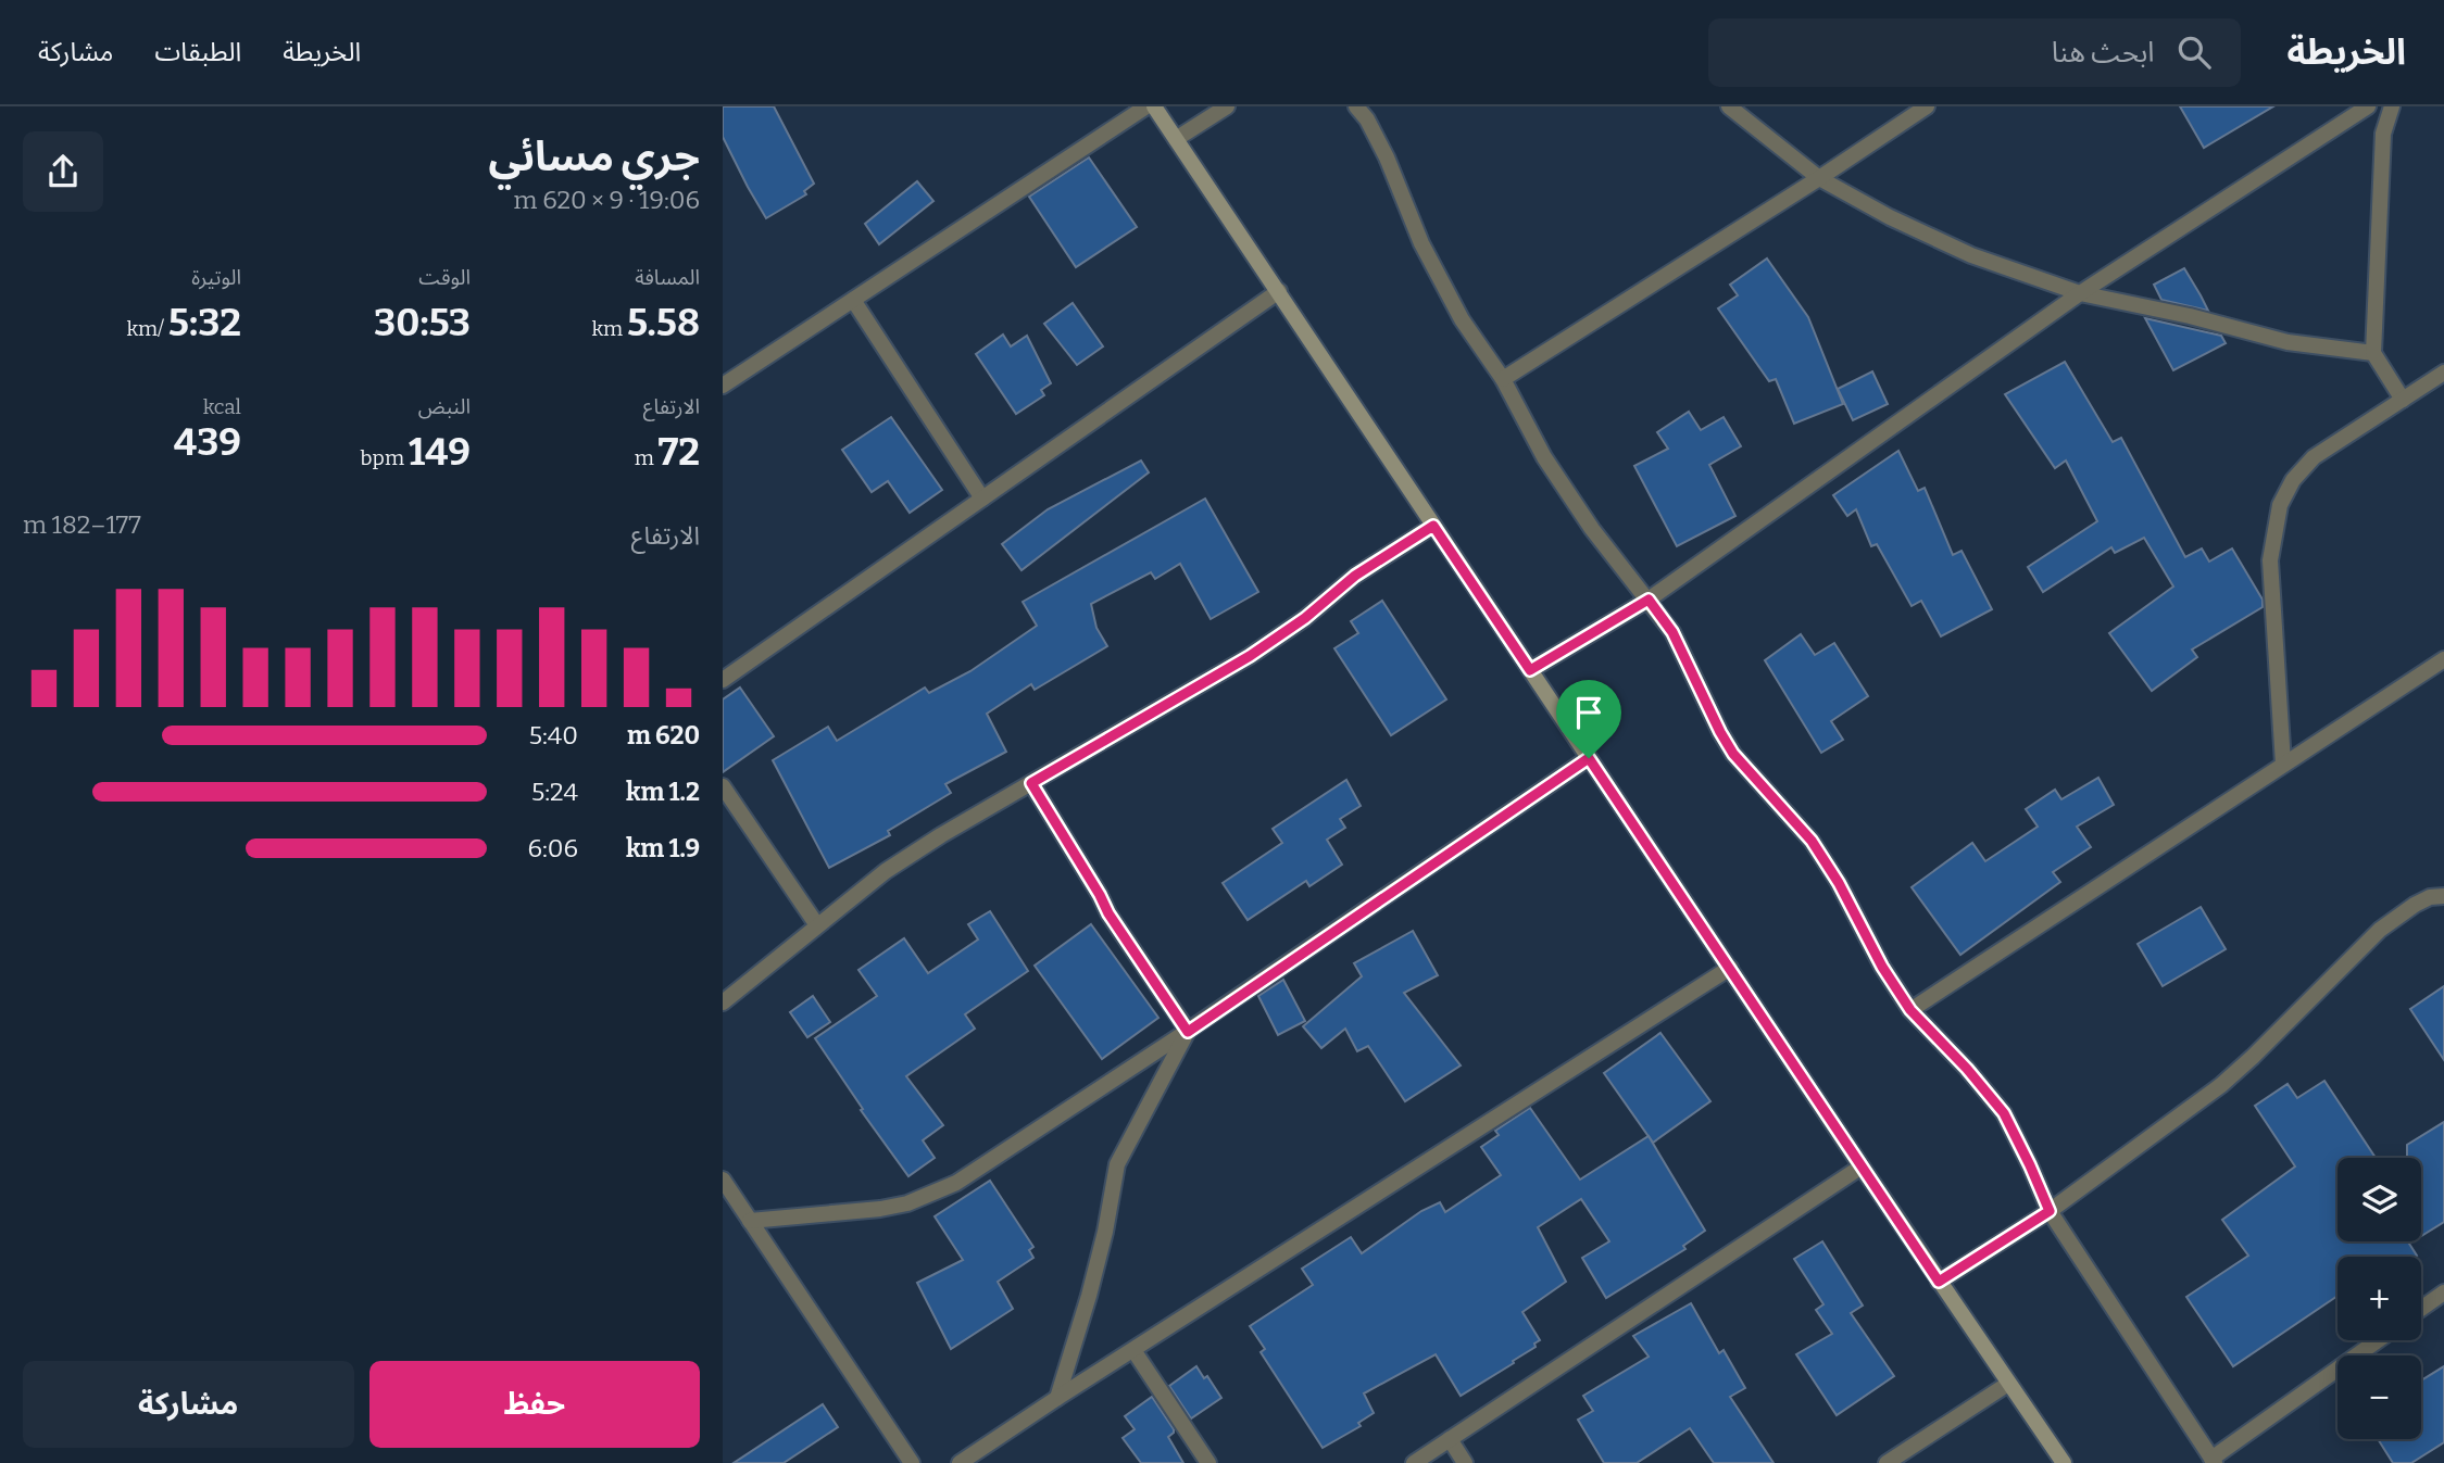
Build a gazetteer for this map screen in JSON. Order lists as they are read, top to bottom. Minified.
{"page":{"header":"الخريطة","search":"ابحث هنا","nav":["الخريطة","الطبقات","مشاركة"],"heading":["جري مسائي","19:06 · 9 × 620 m"],"stats":[["المسافة","5.58 km"],["الوقت","30:53"],["الوتيرة","5:32 /km"],["الارتفاع","72 m"],["النبض","149 bpm"],["kcal","439"]],"chart":["الارتفاع","177–182 m"],"list":[{"name":"620 m","note":"5:40"},{"name":"1.2 km","note":"5:24"},{"name":"1.9 km","note":"6:06"}],"map_buttons":["+","−"],"buttons":["حفظ","مشاركة"]}}
